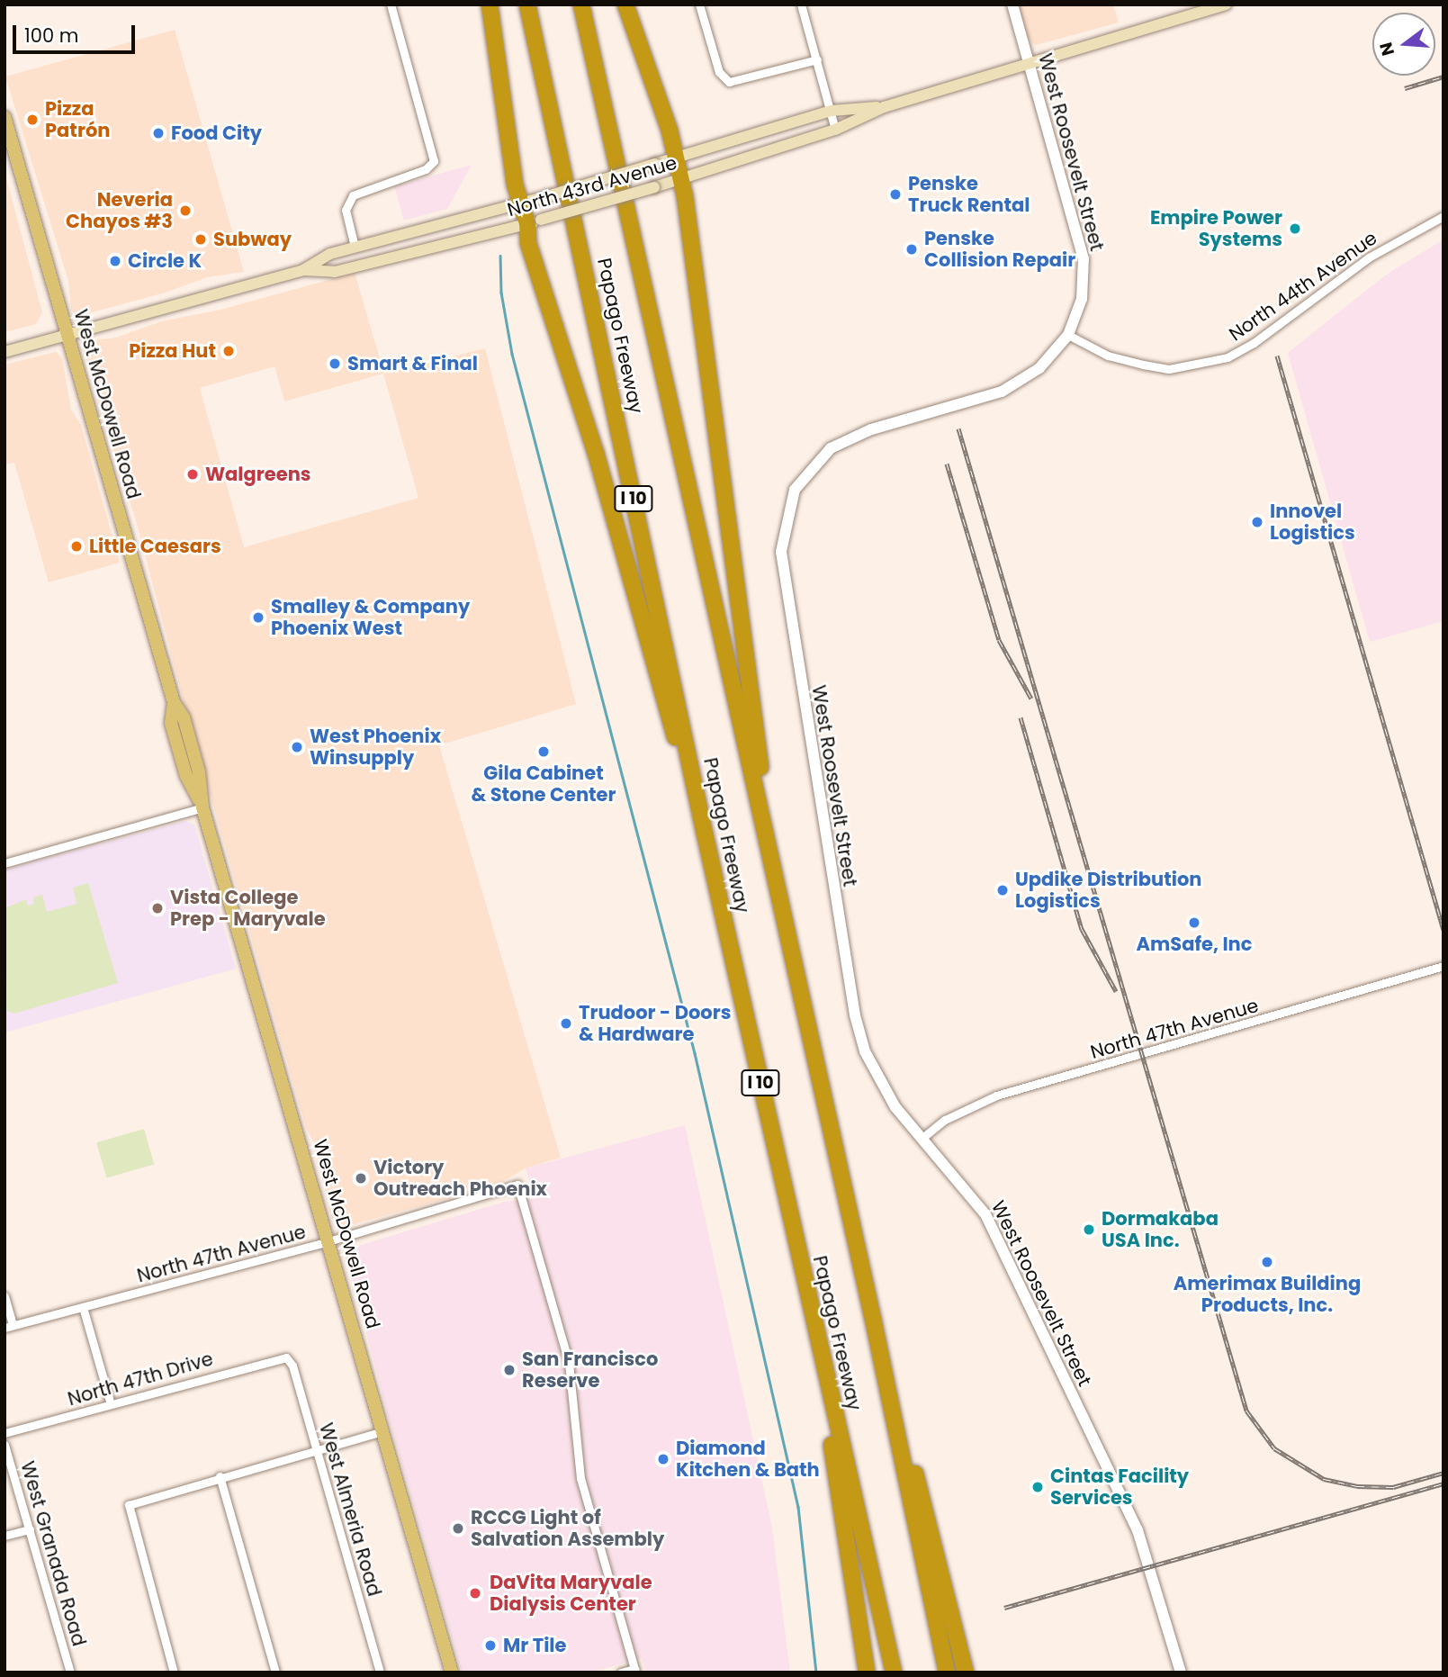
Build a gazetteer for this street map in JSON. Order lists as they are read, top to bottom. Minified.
{"streets":{"highway":["Papago Freeway","I 10"],"main road":["North 43rd Avenue","West McDowell Road"],"street":["West Roosevelt Street","North 44th Avenue","North 47th Avenue","North 47th Drive","West Almeria Road","West Granada Road"]},"crossings":[["West Roosevelt Street","North 43rd Avenue"],["West Roosevelt Street","North 44th Avenue"],["West Roosevelt Street","North 47th Avenue"],["North 43rd Avenue","West McDowell Road"],["West McDowell Road","North 47th Avenue"],["North 47th Drive","West Almeria Road"]],"places":["Pizza Patrón","Food City","Penske Truck Rental","Neveria Chayos #3","Empire Power Systems","Subway","Penske Collision Repair","Circle K","Pizza Hut","Smart & Final","Walgreens","Innovel Logistics","Little Caesars","Smalley & Company Phoenix West","West Phoenix Winsupply","Gila Cabinet & Stone Center","Updike Distribution Logistics","Vista College Prep - Maryvale","AmSafe, Inc","Trudoor - Doors & Hardware","Victory Outreach Phoenix","Dormakaba USA Inc.","Amerimax Building Products, Inc.","San Francisco Reserve","Diamond Kitchen & Bath","Cintas Facility Services","RCCG Light of Salvation Assembly","DaVita Maryvale Dialysis Center","Mr Tile"],"scale_bar":"100 m","north":"left"}
